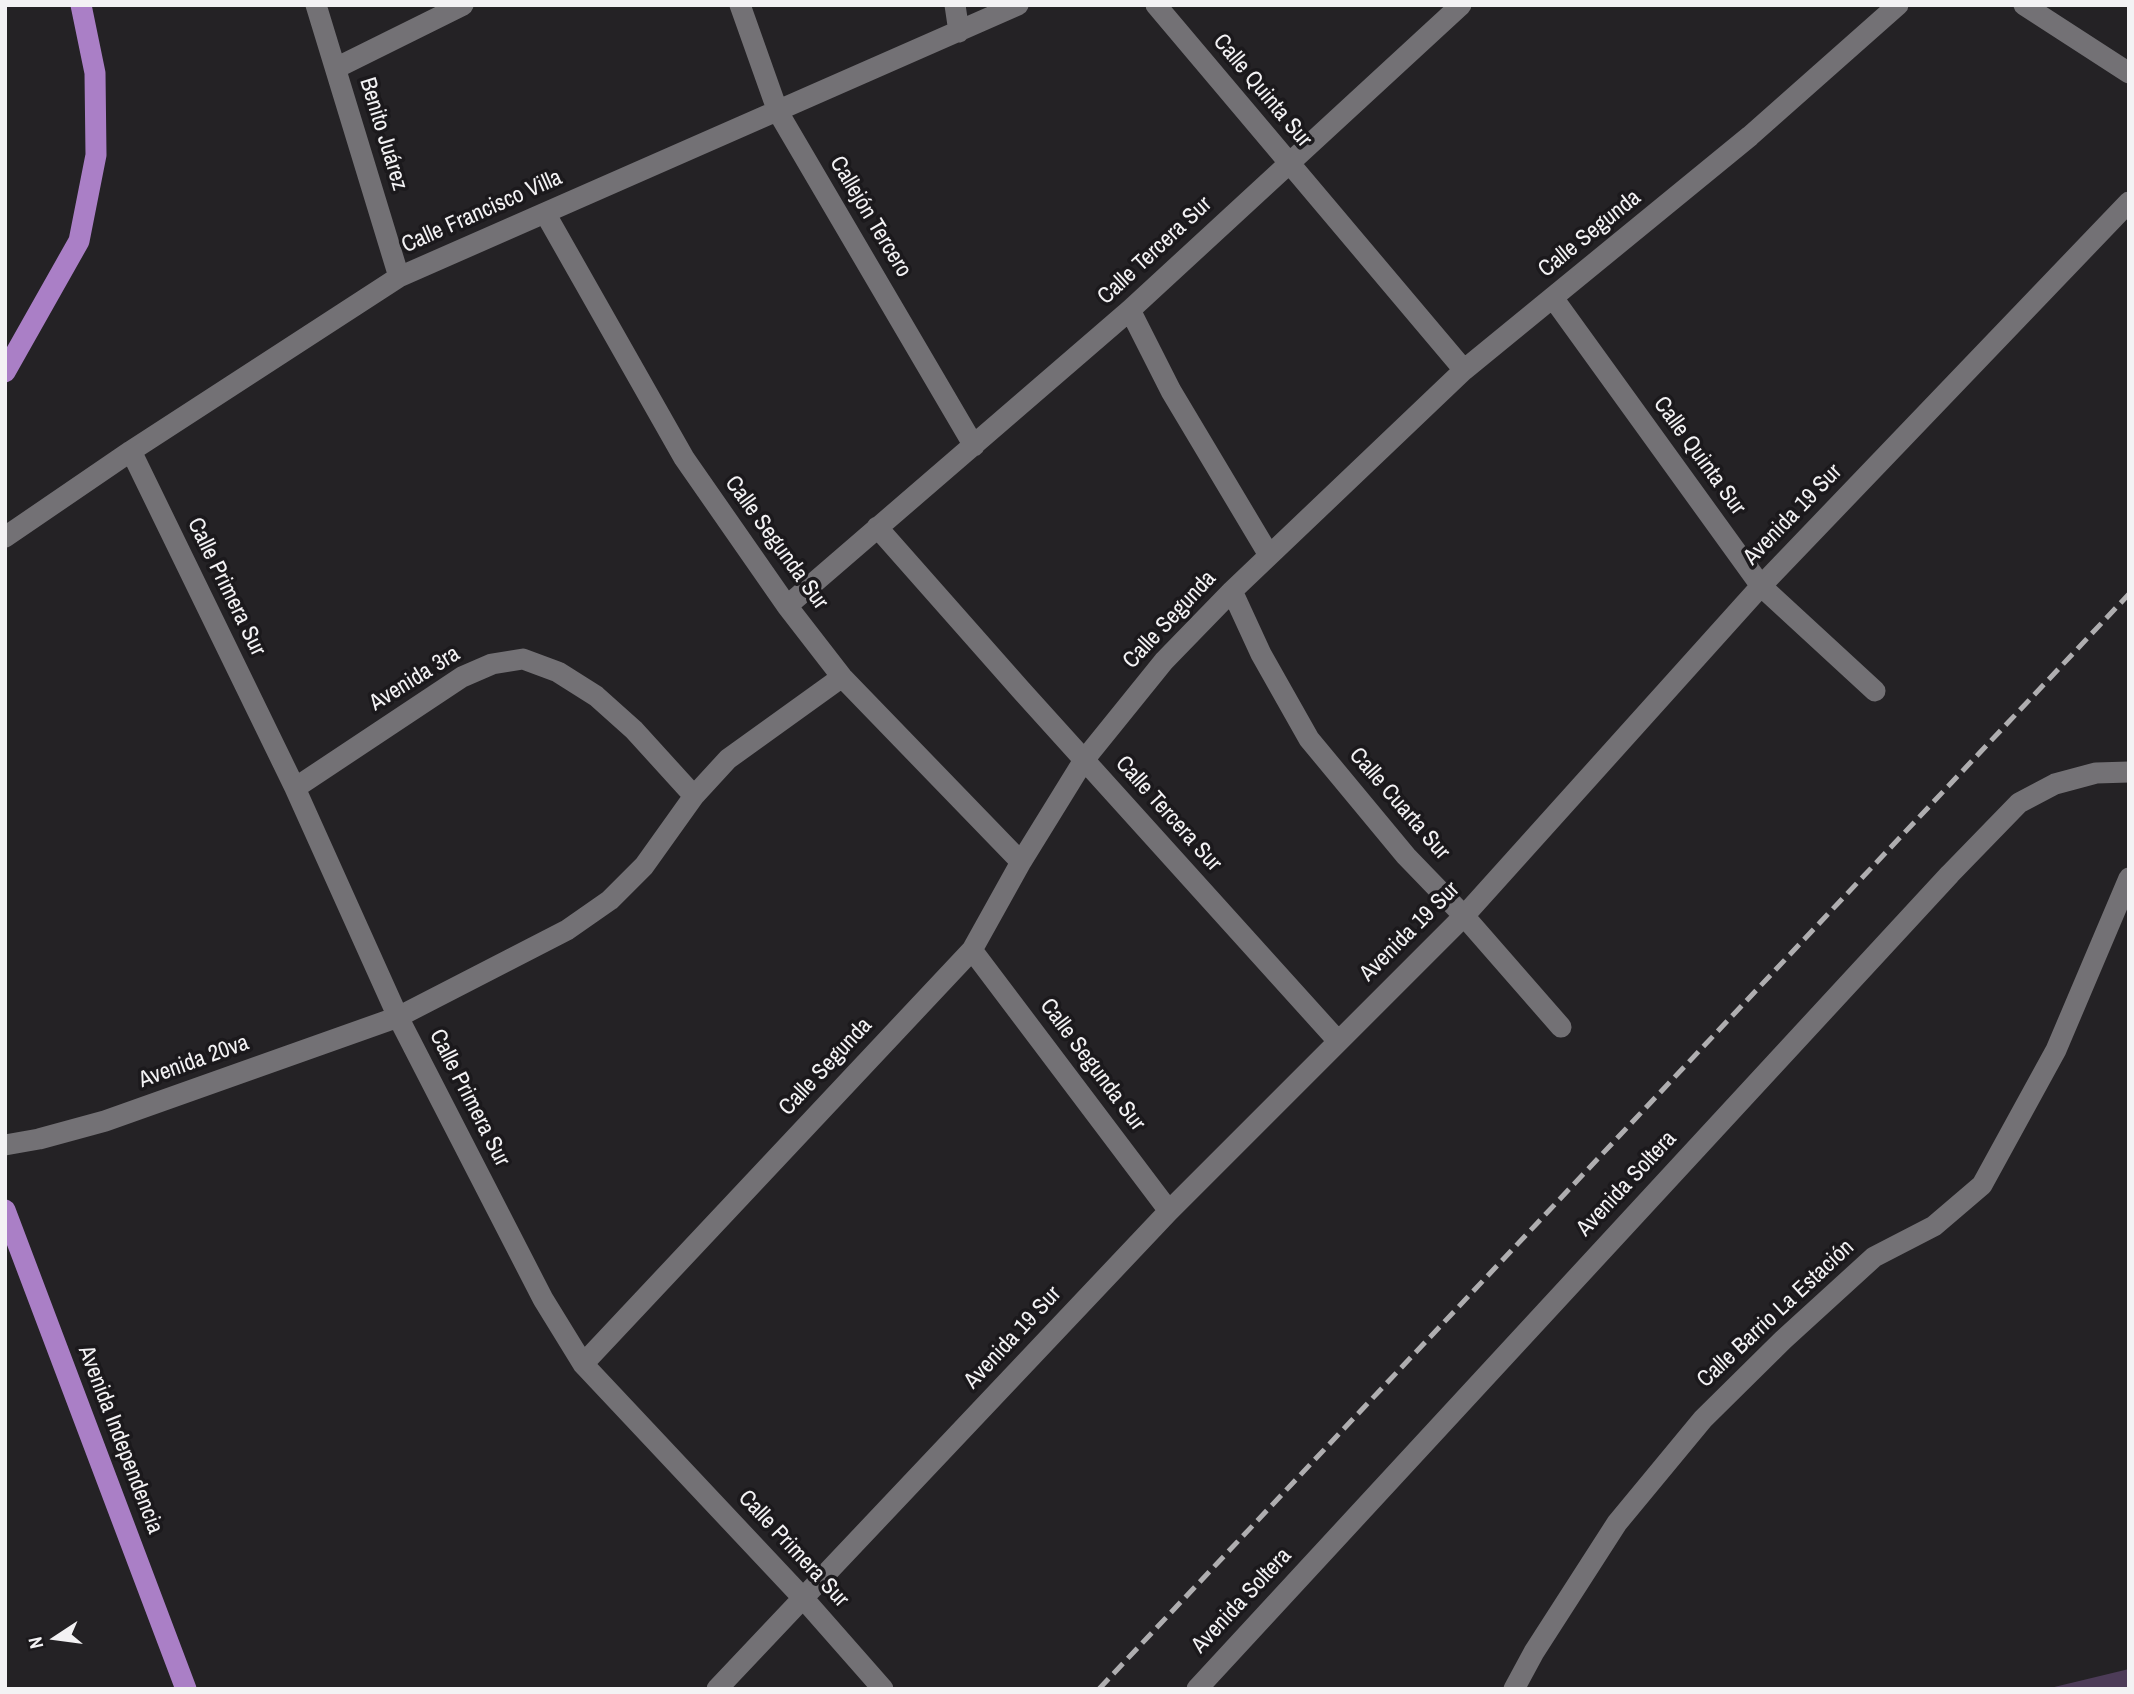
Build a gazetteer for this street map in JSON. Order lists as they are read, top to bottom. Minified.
{"streets":{"main road":["Avenida Independencia"],"street":["Calle Quinta Sur","Benito Juárez","Calle Francisco Villa","Callejón Tercero","Calle Segunda","Calle Tercera Sur","Avenida 19 Sur","Calle Segunda Sur","Calle Primera Sur","Avenida 3ra","Calle Cuarta Sur","Avenida 20va","Avenida Soltera","Calle Barrio La Estación"]},"crossings":[["Calle Quinta Sur","Calle Segunda"],["Calle Quinta Sur","Calle Tercera Sur"],["Calle Quinta Sur","Avenida 19 Sur"],["Benito Juárez","Calle Francisco Villa"],["Calle Francisco Villa","Callejón Tercero"],["Calle Francisco Villa","Calle Segunda Sur"],["Calle Francisco Villa","Calle Primera Sur"],["Callejón Tercero","Calle Tercera Sur"],["Calle Segunda","Calle Tercera Sur"],["Calle Segunda","Calle Segunda Sur"],["Calle Segunda","Calle Primera Sur"],["Calle Segunda","Calle Cuarta Sur"],["Calle Tercera Sur","Avenida 19 Sur"],["Calle Tercera Sur","Calle Segunda Sur"],["Avenida 19 Sur","Calle Segunda Sur"],["Avenida 19 Sur","Calle Primera Sur"],["Avenida 19 Sur","Calle Cuarta Sur"],["Calle Segunda Sur","Avenida 20va"],["Calle Primera Sur","Avenida 3ra"],["Calle Primera Sur","Avenida 20va"],["Avenida 3ra","Avenida 20va"]],"north":"left"}
